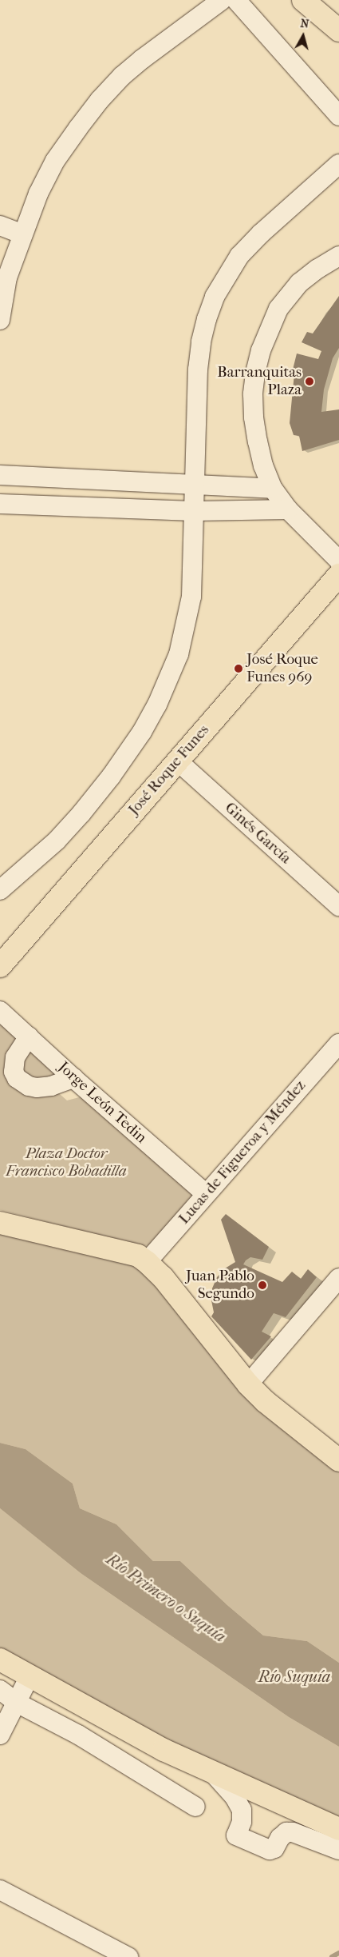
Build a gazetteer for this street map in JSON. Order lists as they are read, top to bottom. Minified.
{"streets":{"main road":["José Roque Funes"],"street":["Ginés García","Jorge León Tedin","Lucas de Figueroa y Méndez"]},"crossings":[["José Roque Funes","Ginés García"],["Jorge León Tedin","Lucas de Figueroa y Méndez"]],"water":["Río Primero o Suquía","Río Suquía"],"parks":["Plaza Doctor Francisco Bobadilla"],"places":["Barranquitas Plaza","José Roque Funes 969","Juan Pablo Segundo"],"north":"top"}
